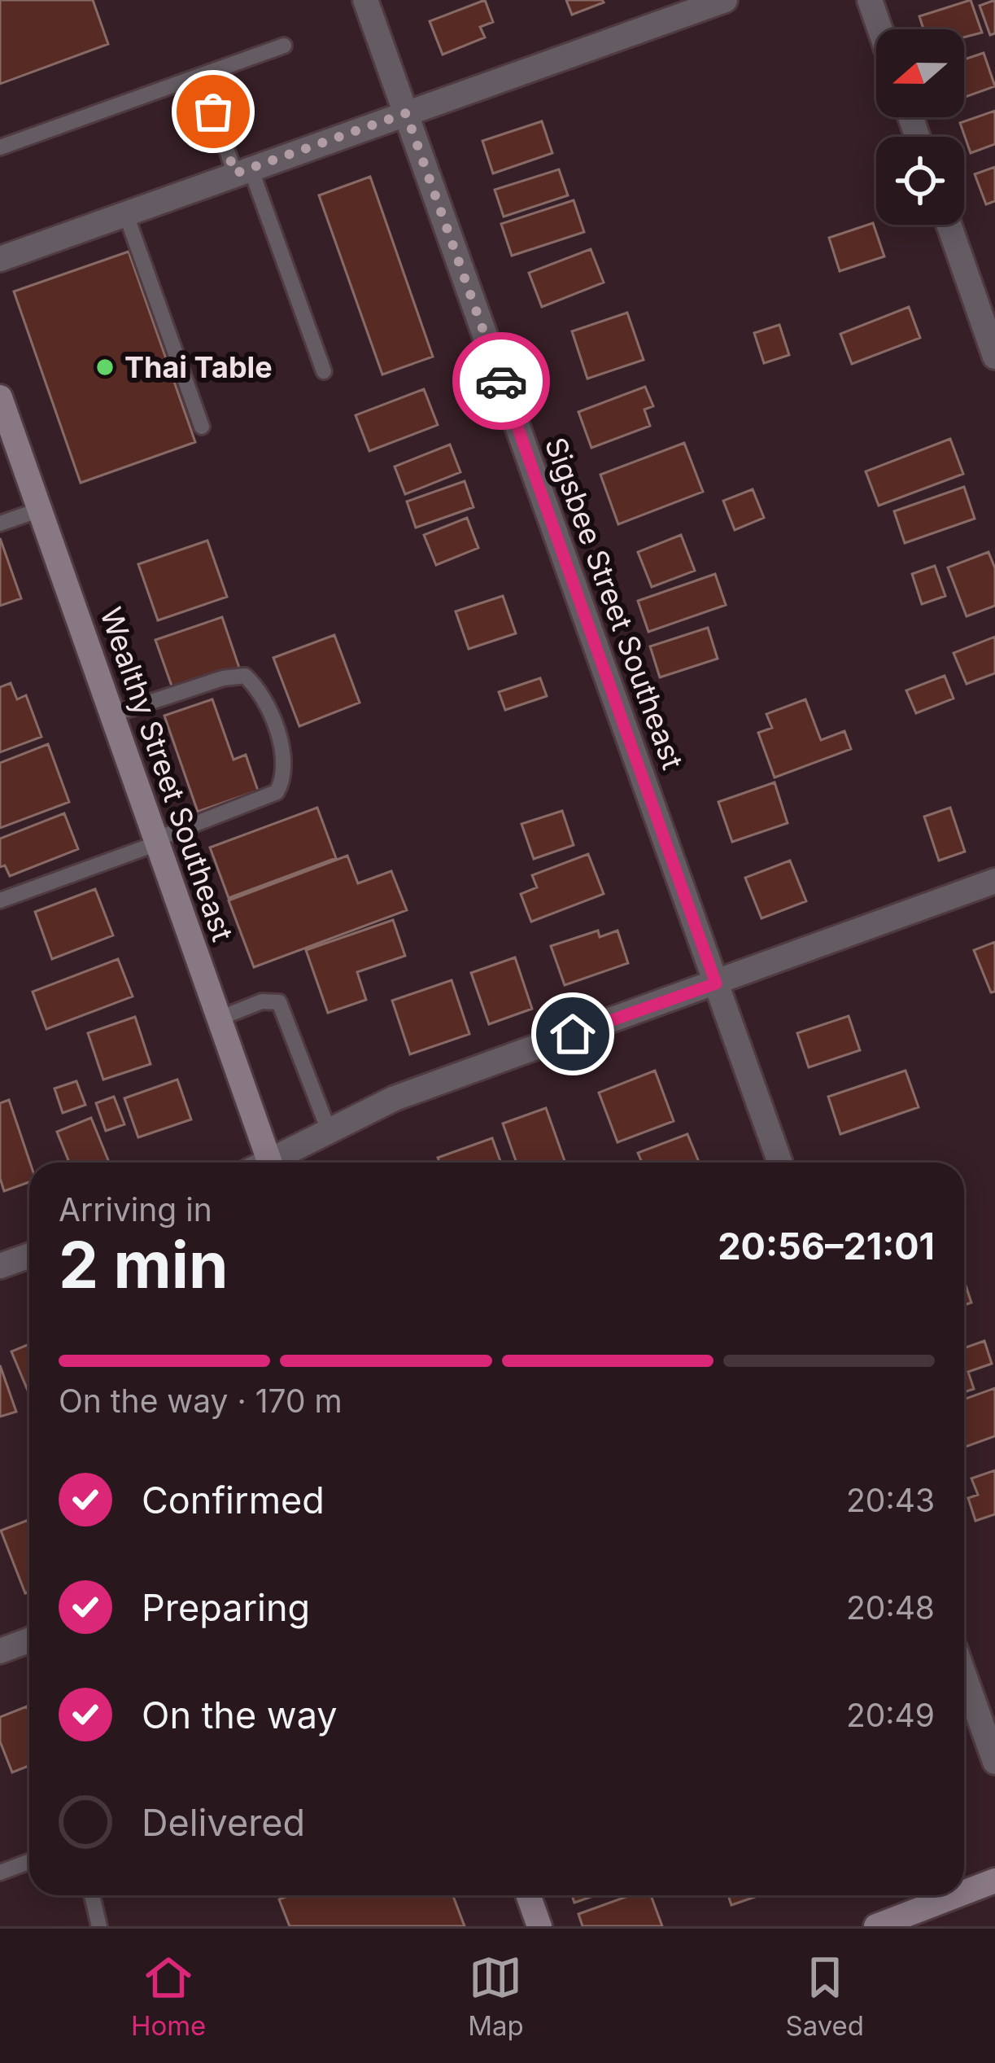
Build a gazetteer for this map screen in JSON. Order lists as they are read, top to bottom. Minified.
{"streets":{"main road":["Wealthy Street Southeast"],"street":["Sigsbee Street Southeast"]},"places":["Thai Table"],"north":"left","page":{"heading":["2 min","Arriving in","20:56–21:01"],"bar":"On the way · 170 m","list":[["Confirmed","20:43"],["Preparing","20:48"],["On the way","20:49"],"Delivered"],"tabs":["Home","Map","Saved"]}}
